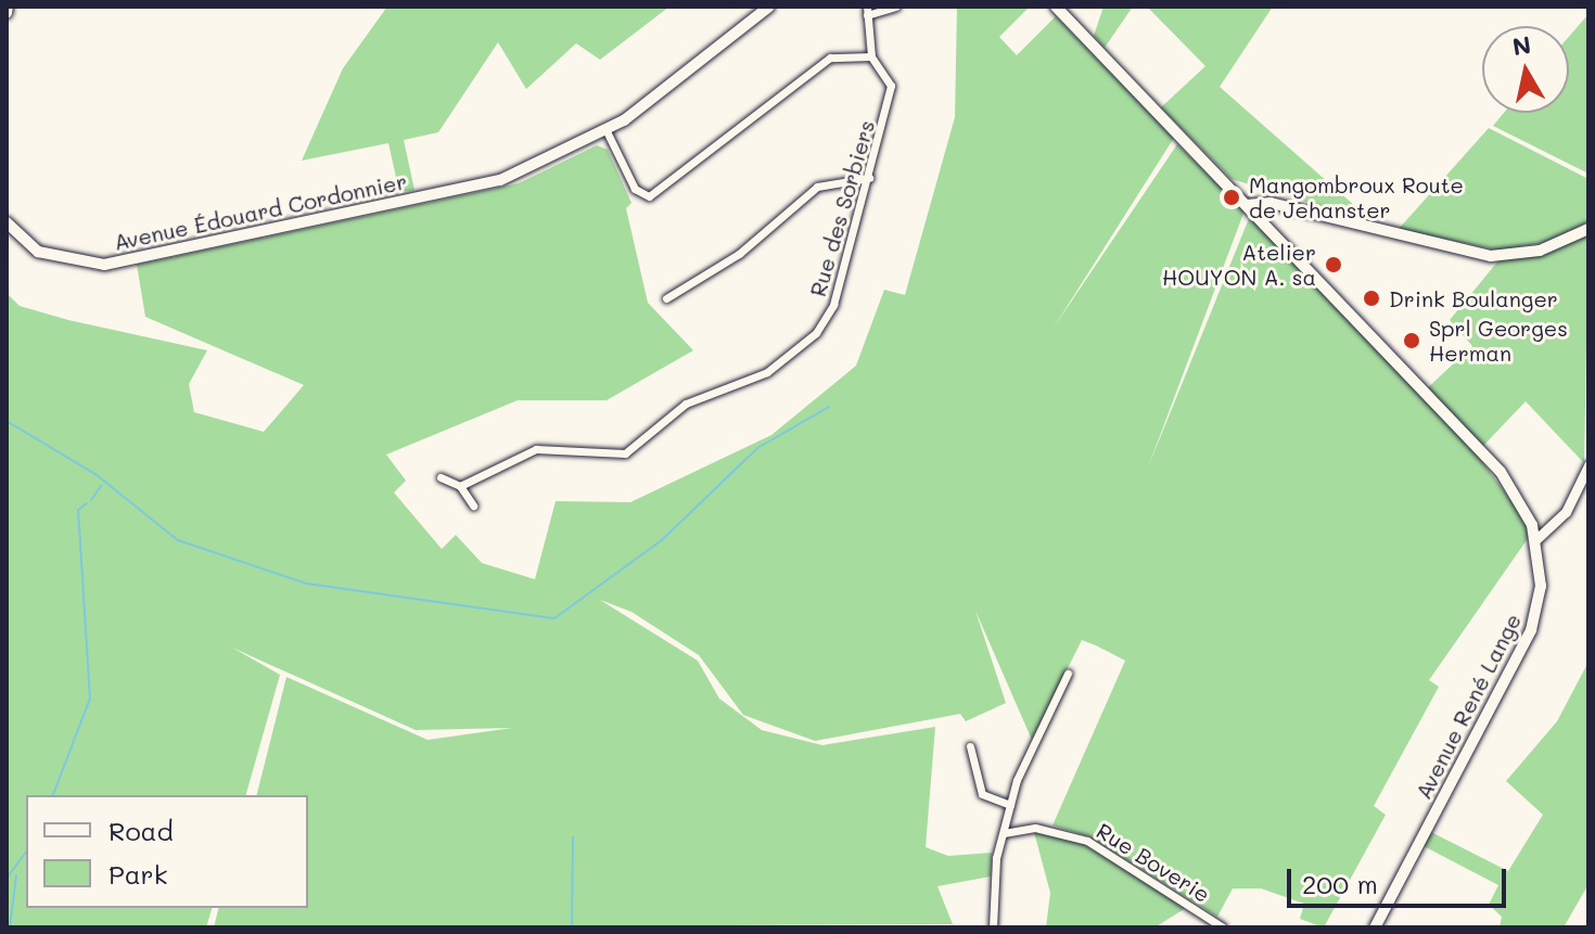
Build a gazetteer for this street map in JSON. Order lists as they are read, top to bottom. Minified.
{"streets":{"main road":["Avenue Édouard Cordonnier","Avenue René Lange"],"street":["Rue des Sorbiers","Rue Boverie"]},"places":["Mangombroux Route de Jehanster","Atelier HOUYON A. sa","Drink Boulanger","Sprl Georges Herman"],"legend":["Road","Park"],"scale_bar":"200 m","north":"top"}
